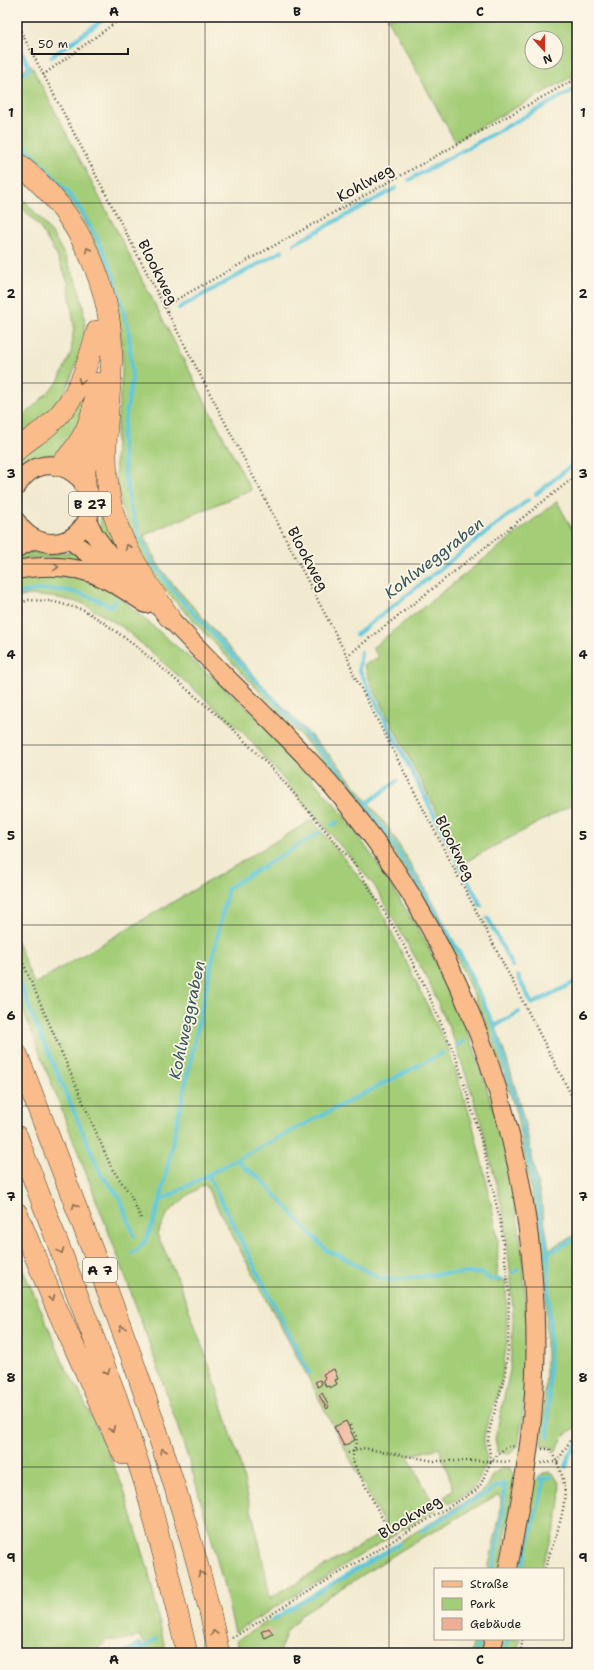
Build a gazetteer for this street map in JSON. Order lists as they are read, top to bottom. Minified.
{"streets":{"highway":["A 7"],"main road":["B 27"],"path":["Kohlweg","Blookweg"]},"crossings":[["Kohlweg","Blookweg"]],"water":["Kohlweggraben"],"legend":["Straße","Park","Gebäude"],"scale_bar":"50 m","north":"bottom","grid":{"columns":["A","B","C"],"rows":["1","2","3","4","5","6","7","8","9"]}}
